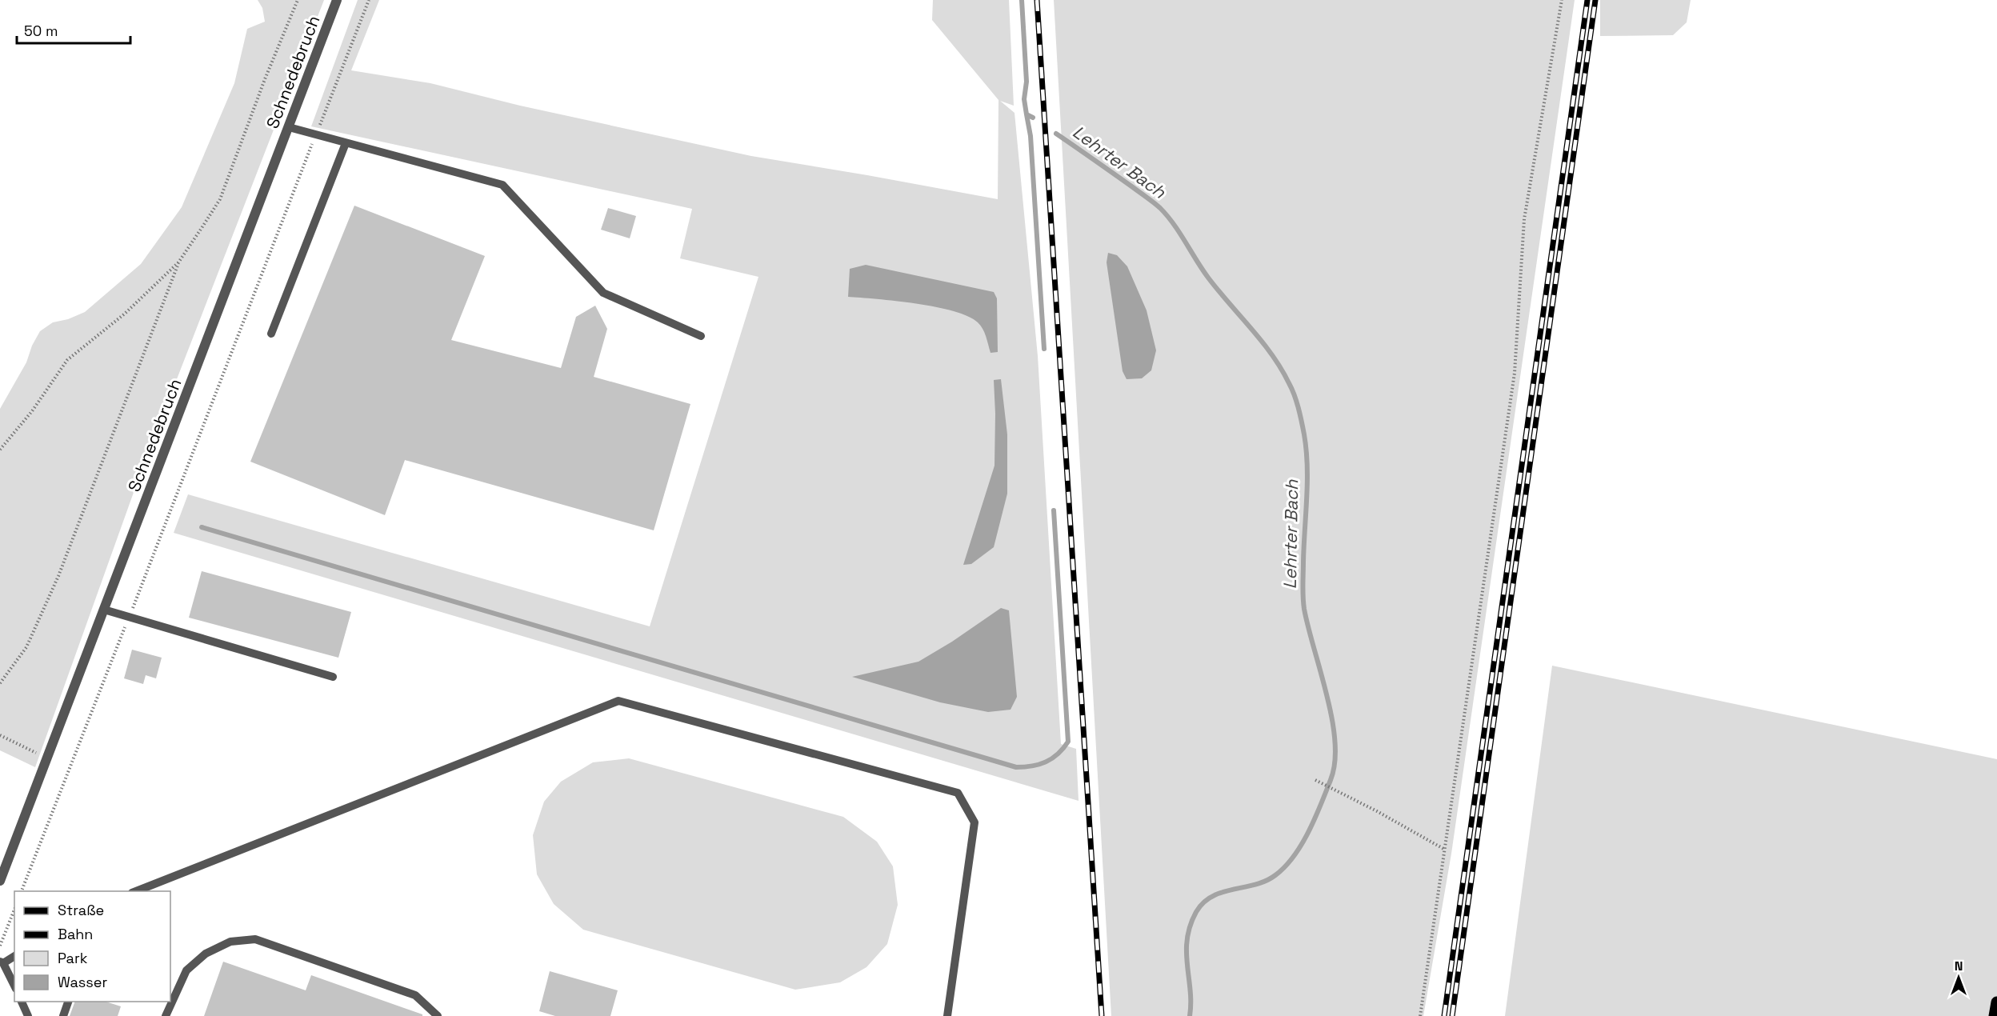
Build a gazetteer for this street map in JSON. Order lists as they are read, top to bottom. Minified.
{"streets":{"street":["Schnedebruch"]},"water":["Lehrter Bach"],"legend":["Straße","Bahn","Park","Wasser"],"scale_bar":"50 m","north":"top"}
